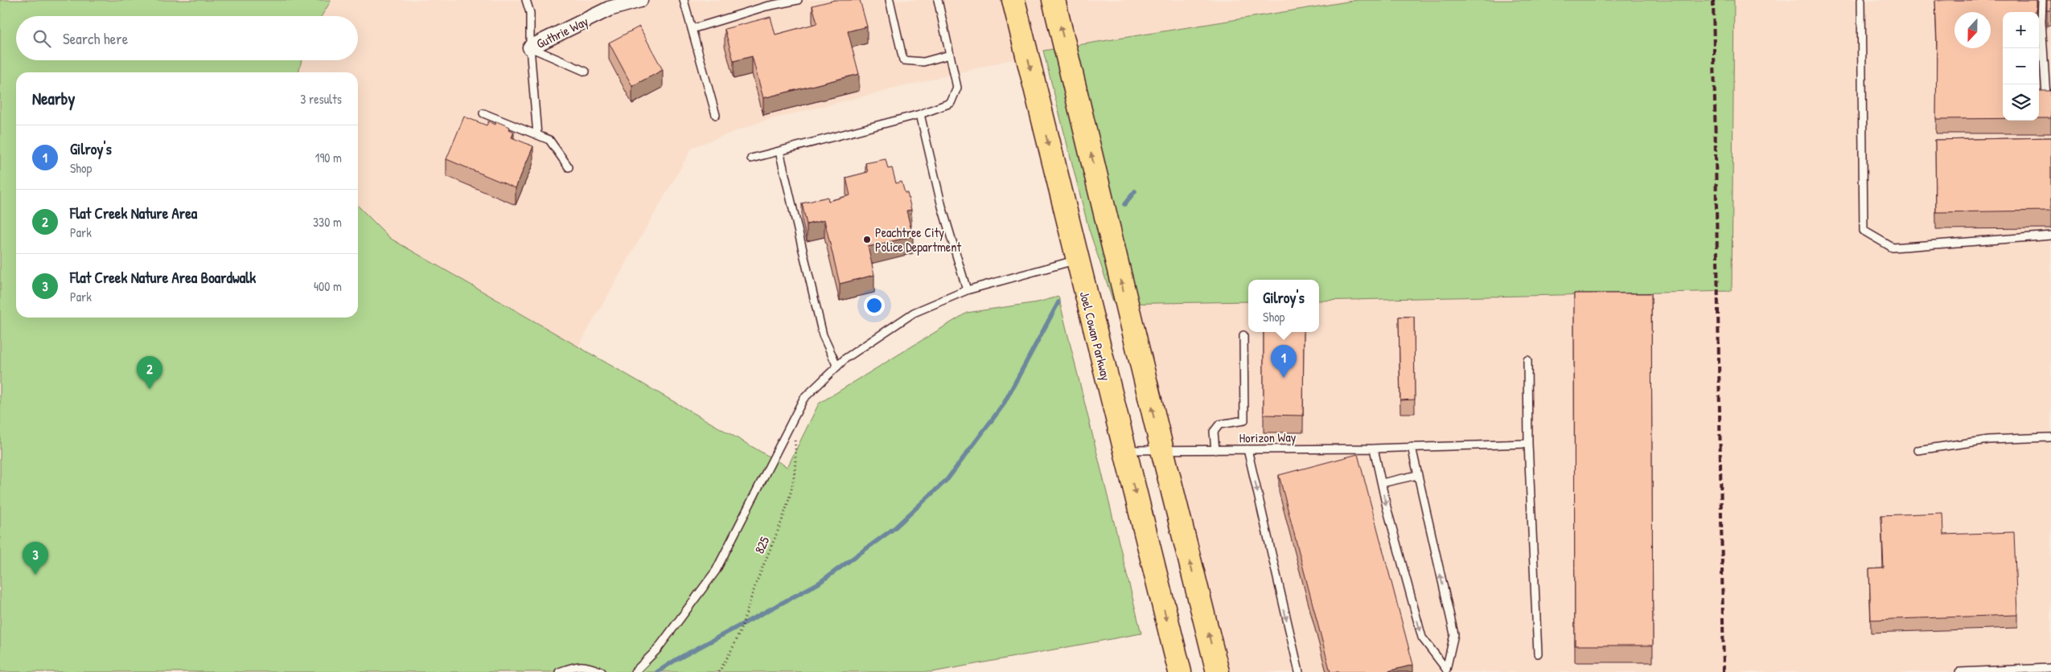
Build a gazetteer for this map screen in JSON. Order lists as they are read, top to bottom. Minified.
{"streets":{"main road":["Joel Cowan Parkway"],"street":["Guthrie Way"],"lane":["Horizon Way"],"path":["825"]},"crossings":[["Joel Cowan Parkway","Horizon Way"]],"places":["Peachtree City Police Department"],"north":"bottom","page":{"map_buttons":["+","−"],"search":"Search here","heading":["Nearby","3 results"],"list":[{"mark":"1","name":"Gilroy's","note":"Shop","value":"190 m"},{"mark":"2","name":"Flat Creek Nature Area","note":"Park","value":"330 m"},{"mark":"3","name":"Flat Creek Nature Area Boardwalk","note":"Park","value":"400 m"}],"popup":["Gilroy's","Shop"],"pins":["1","2","3"]}}
